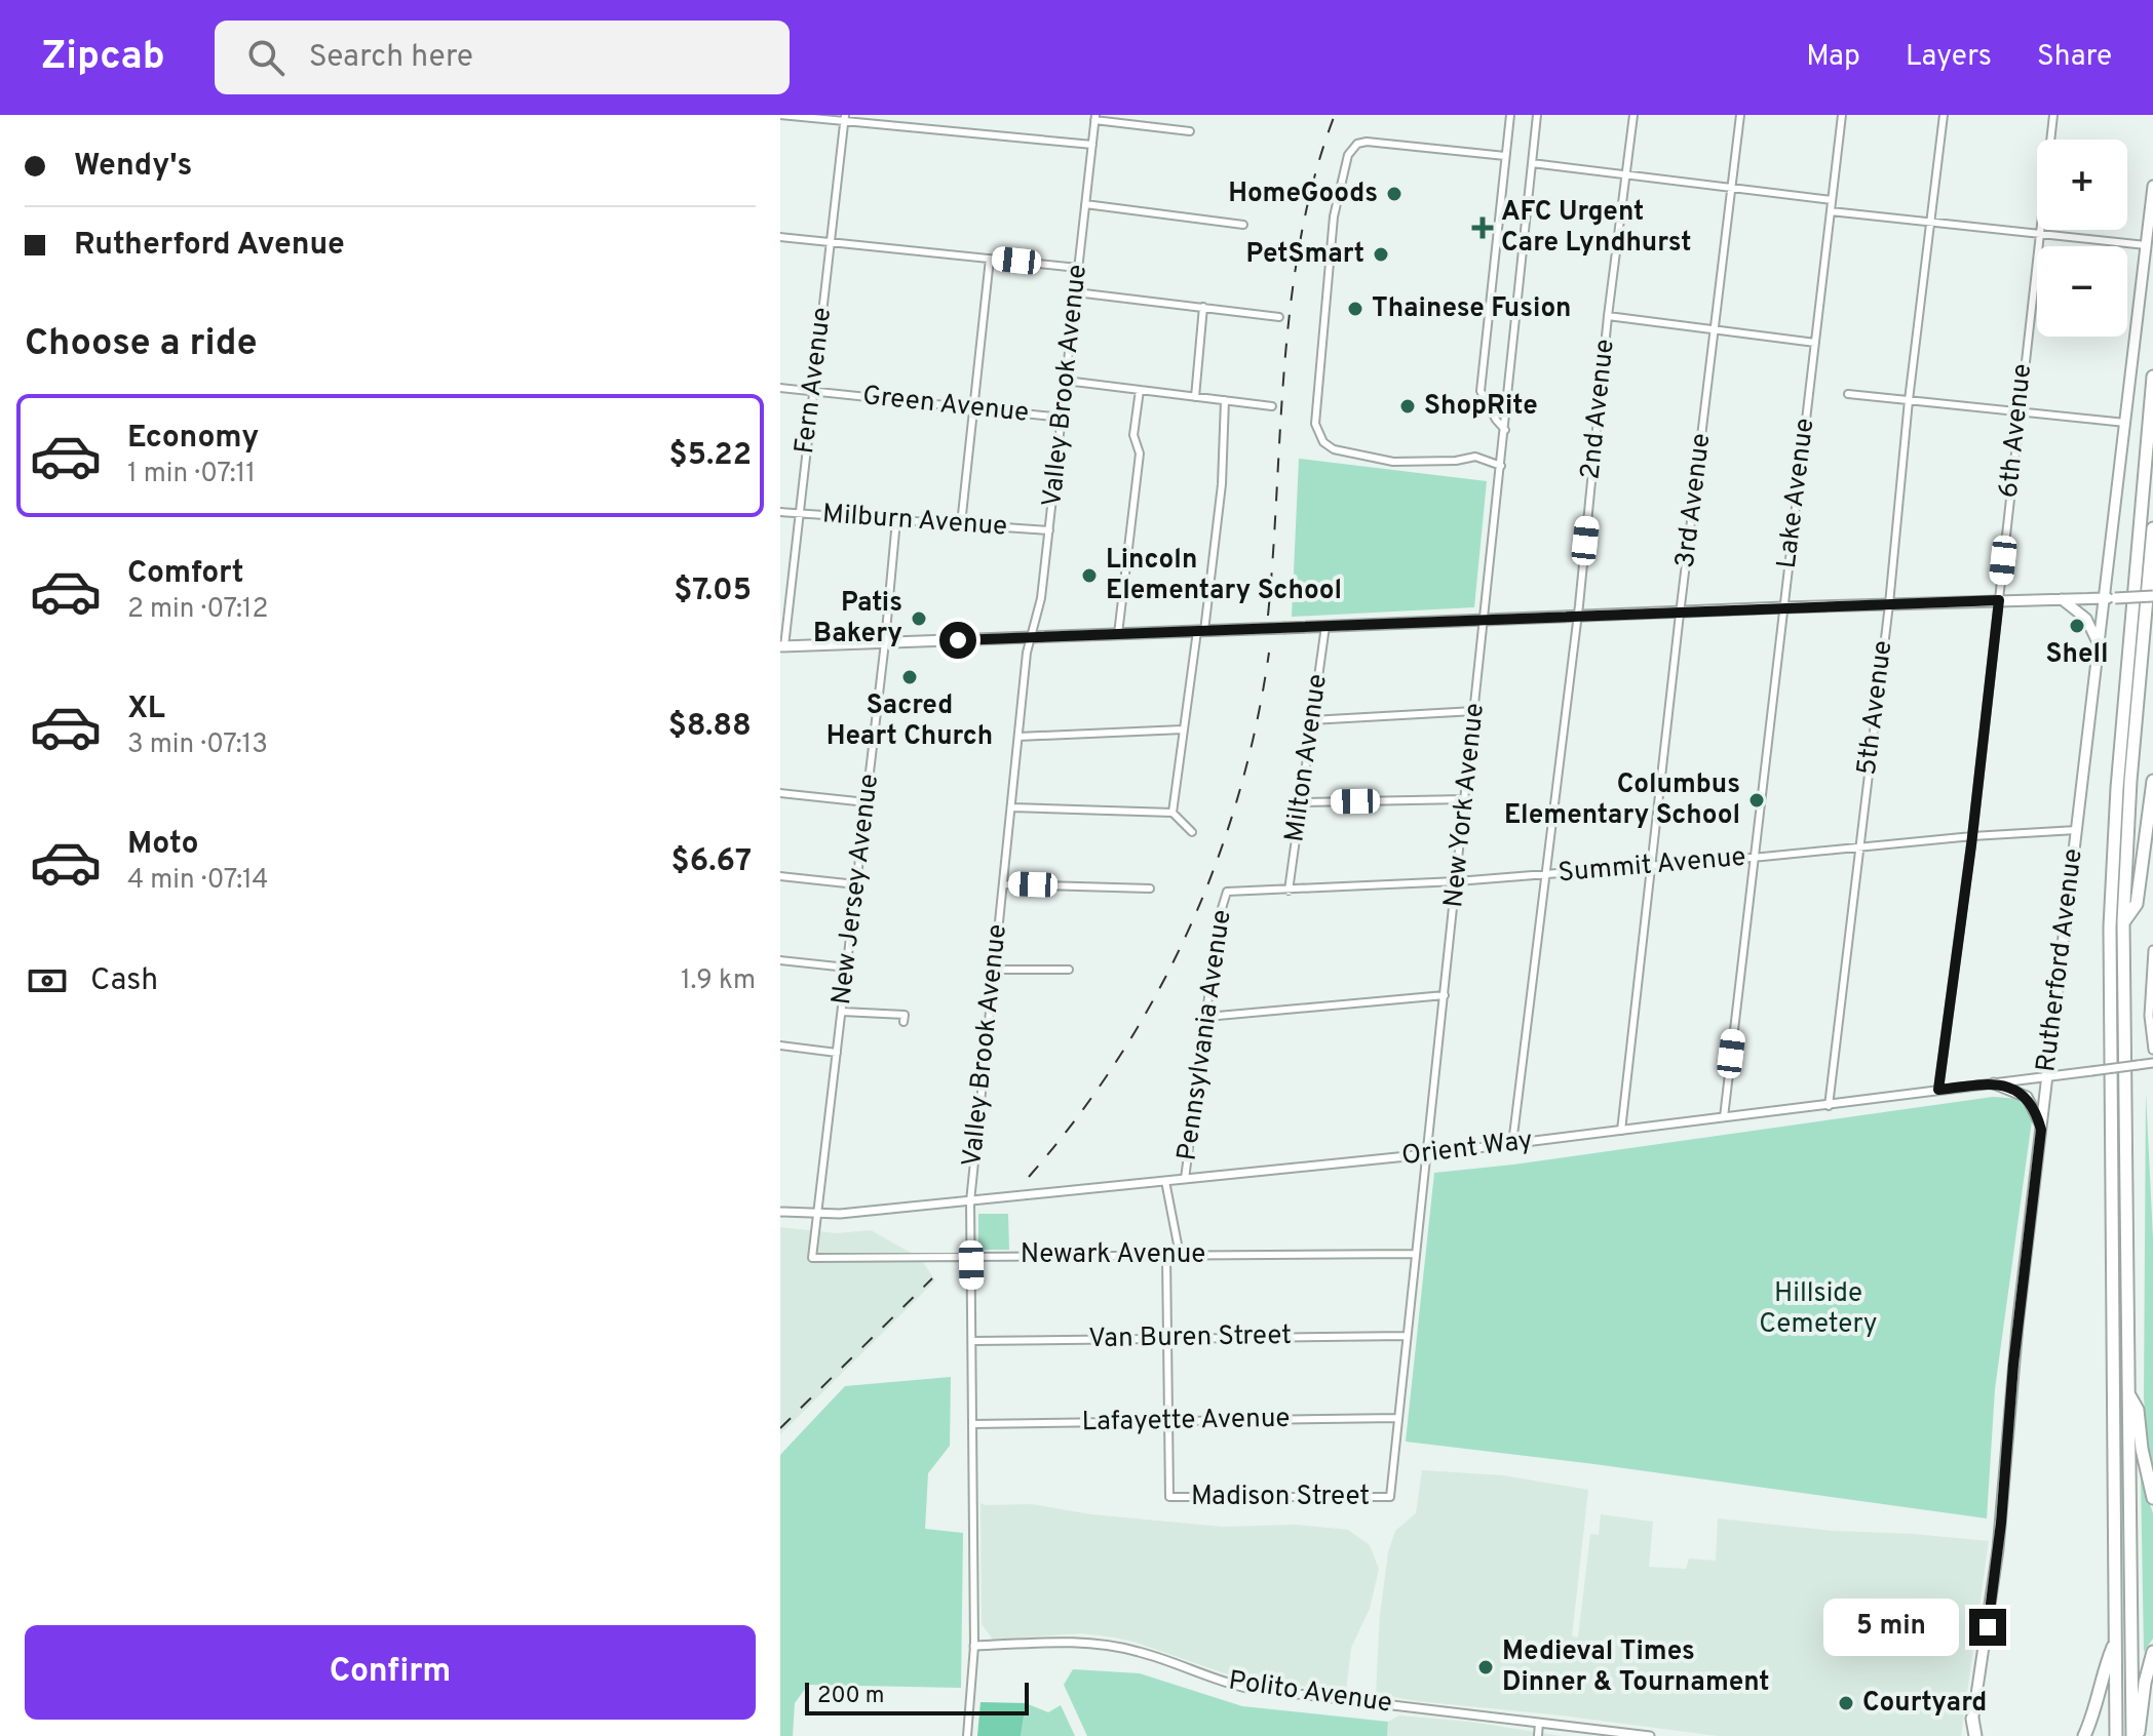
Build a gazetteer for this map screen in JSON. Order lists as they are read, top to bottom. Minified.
{"streets":{"main road":["Rutherford Avenue"],"street":["Fern Avenue","Valley Brook Avenue","Green Avenue","2nd Avenue","6th Avenue","Lake Avenue","3rd Avenue","Milburn Avenue","5th Avenue","Milton Avenue","New York Avenue","Summit Avenue","New Jersey Avenue","Pennsylvania Avenue","Orient Way","Newark Avenue","Van Buren Street","Lafayette Avenue","Madison Street","Polito Avenue"]},"crossings":[["Fern Avenue","Green Avenue"],["Fern Avenue","Milburn Avenue"],["Valley Brook Avenue","Green Avenue"],["Valley Brook Avenue","Milburn Avenue"],["Valley Brook Avenue","Orient Way"],["Valley Brook Avenue","Newark Avenue"],["Valley Brook Avenue","Van Buren Street"],["Valley Brook Avenue","Lafayette Avenue"],["Valley Brook Avenue","Polito Avenue"],["2nd Avenue","Summit Avenue"],["2nd Avenue","Orient Way"],["6th Avenue","Summit Avenue"],["6th Avenue","Orient Way"],["Lake Avenue","Summit Avenue"],["Lake Avenue","Orient Way"],["3rd Avenue","Summit Avenue"],["3rd Avenue","Orient Way"],["Milburn Avenue","New Jersey Avenue"],["5th Avenue","Summit Avenue"],["5th Avenue","Orient Way"],["Milton Avenue","Summit Avenue"],["New York Avenue","Summit Avenue"],["New York Avenue","Orient Way"],["New York Avenue","Newark Avenue"],["New York Avenue","Van Buren Street"],["New York Avenue","Lafayette Avenue"],["New York Avenue","Madison Street"],["Summit Avenue","Rutherford Avenue"],["Summit Avenue","Pennsylvania Avenue"],["New Jersey Avenue","Orient Way"],["New Jersey Avenue","Newark Avenue"],["Rutherford Avenue","Orient Way"],["Pennsylvania Avenue","Orient Way"],["Pennsylvania Avenue","Newark Avenue"],["Lafayette Avenue","Madison Street"]],"parks":["Hillside Cemetery"],"places":{"other":["HomeGoods","PetSmart","Thainese Fusion","ShopRite","Lincoln Elementary School","Patis Bakery","Shell","Sacred Heart Church","Columbus Elementary School","Medieval Times Dinner & Tournament","Courtyard"],"health":["AFC Urgent Care Lyndhurst"]},"scale_bar":"200 m","page":{"header":"Zipcab","search":"Search here","nav":["Map","Layers","Share"],"banner":["Wendy's","Rutherford Avenue"],"map_buttons":["+","−"],"heading":"Choose a ride","list":[{"name":"Economy","note":"1 min · 07:11","value":"$5.22"},{"name":"Comfort","note":"2 min · 07:12","value":"$7.05"},{"name":"XL","note":"3 min · 07:13","value":"$8.88"},{"name":"Moto","note":"4 min · 07:14","value":"$6.67"}],"pay":["Cash","1.9 km"],"bubble":"5 min","buttons":"Confirm","scale":"200 m"}}
